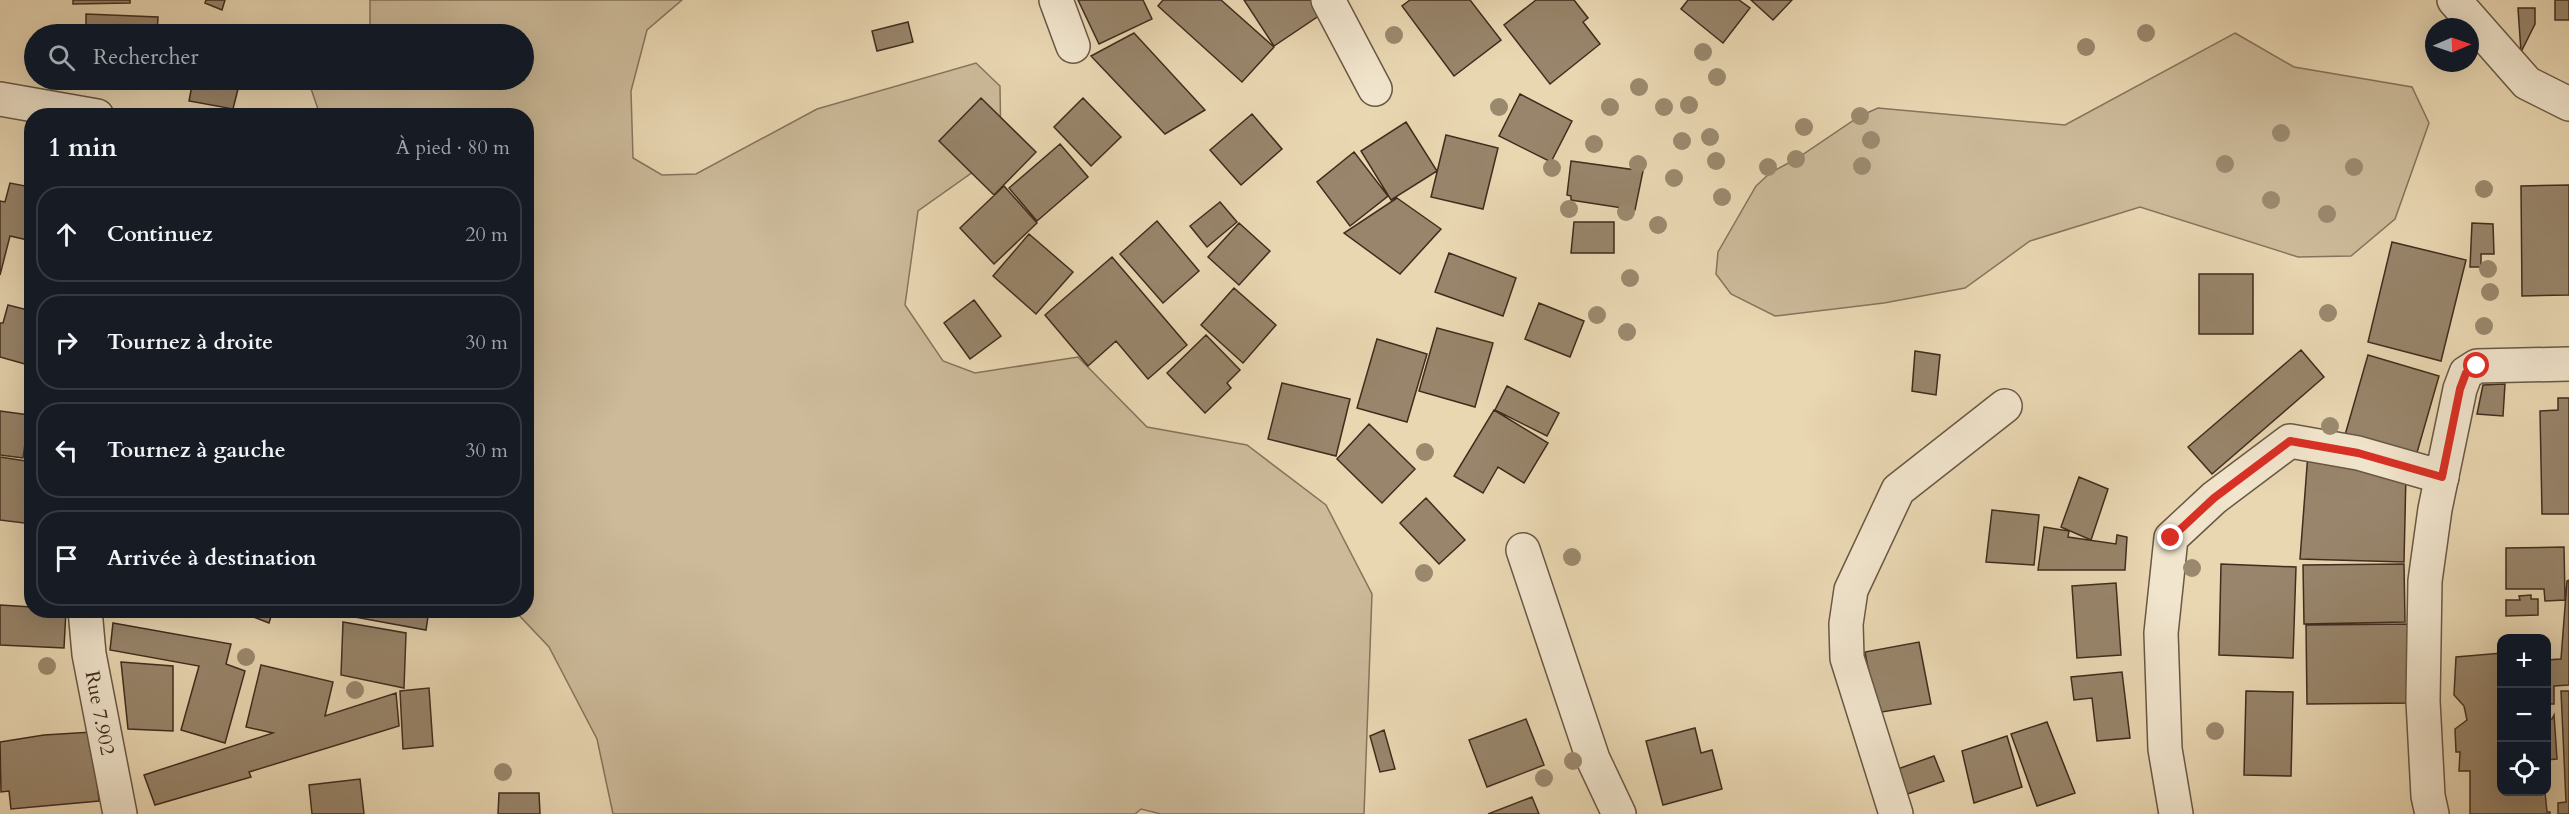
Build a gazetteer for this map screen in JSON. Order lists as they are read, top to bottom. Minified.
{"streets":{"street":["Rue 7.902"]},"north":"right","page":{"search":"Rechercher","heading":["1 min","À pied · 80 m"],"list":[["Continuez","20 m"],["Tournez à droite","30 m"],["Tournez à gauche","30 m"],"Arrivée à destination"],"map_buttons":["+","−"]}}
